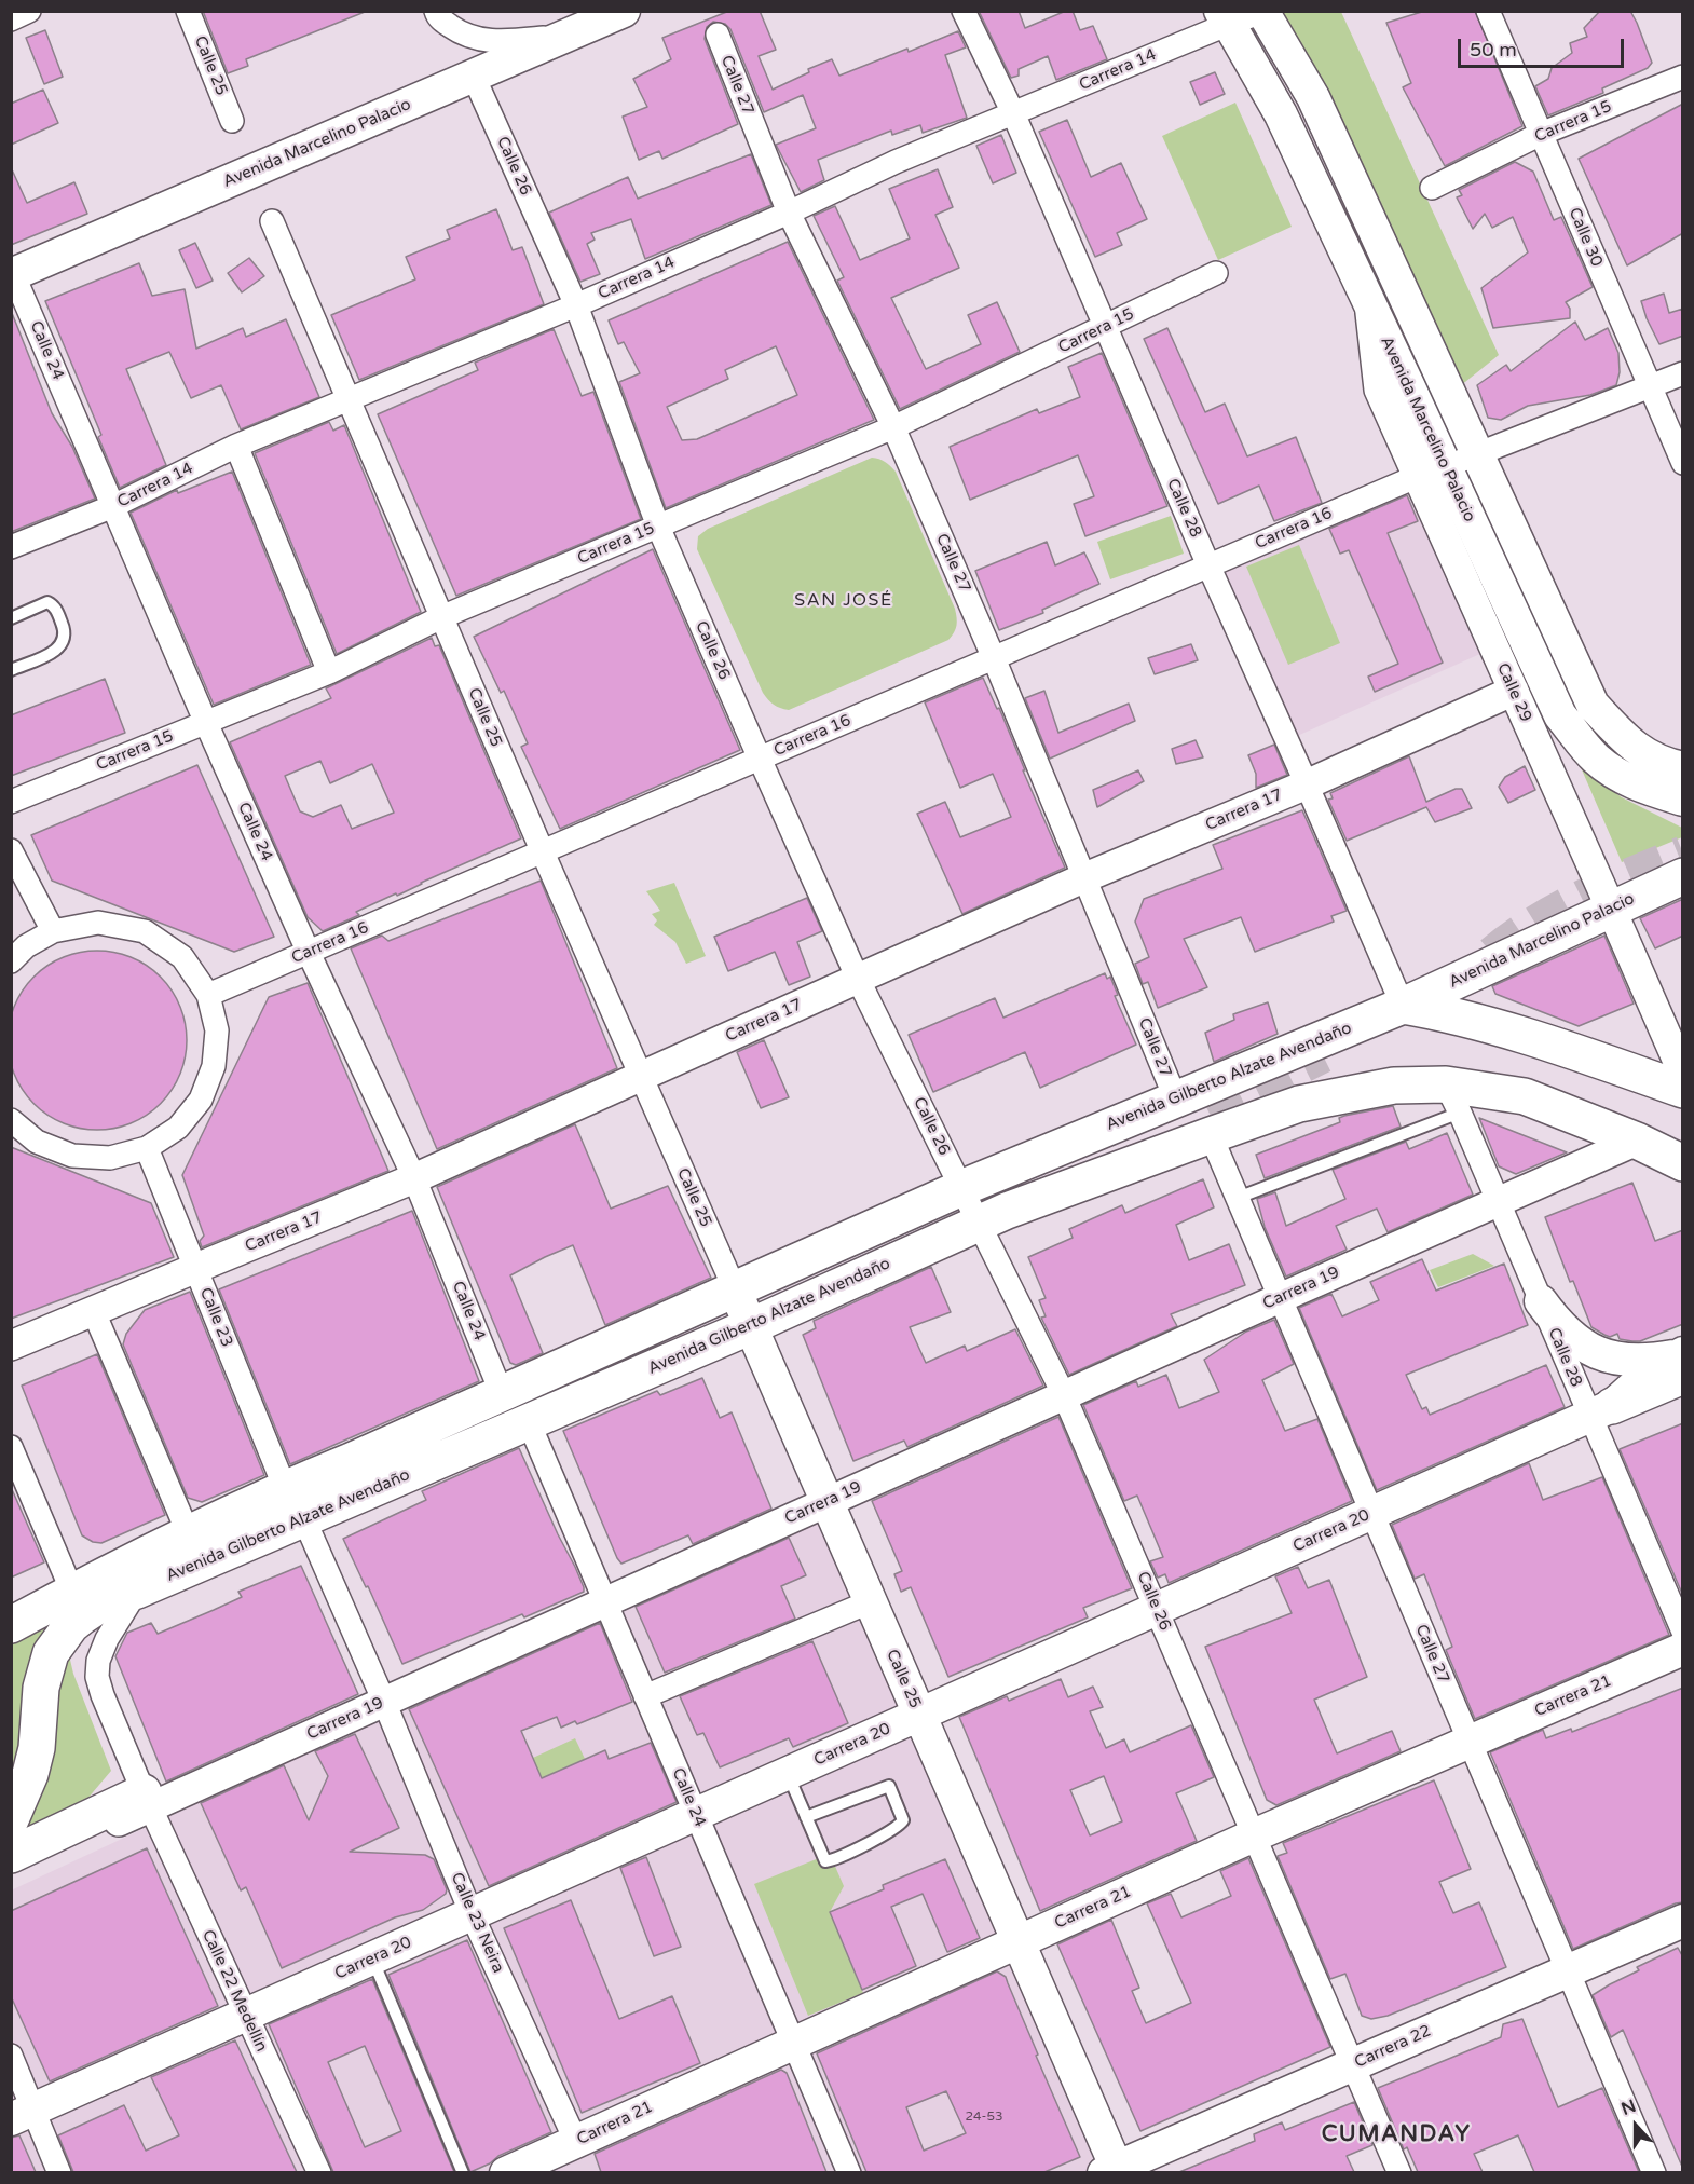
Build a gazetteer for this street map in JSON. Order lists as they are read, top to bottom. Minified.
{"streets":{"main road":["Calle 25","Avenida Marcelino Palacio","Avenida Gilberto Alzate Avendaño","Carrera 20","Carrera 21","Carrera 22"],"street":["Carrera 14","Calle 27","Carrera 15","Calle 26","Calle 30","Calle 24","Calle 28","Carrera 16","Calle 29","Carrera 17","Carrera 19","Calle 23","Calle 23 Neira","Calle 22 Medellín"]},"crossings":[["Calle 25","Carrera 14"],["Calle 25","Carrera 15"],["Calle 25","Carrera 16"],["Calle 25","Carrera 17"],["Calle 25","Avenida Gilberto Alzate Avendaño"],["Calle 25","Carrera 19"],["Calle 25","Carrera 20"],["Calle 25","Carrera 21"],["Calle 25","Carrera 22"],["Carrera 14","Calle 27"],["Carrera 14","Avenida Marcelino Palacio"],["Carrera 14","Calle 26"],["Carrera 14","Calle 24"],["Carrera 14","Calle 28"],["Calle 27","Carrera 15"],["Calle 27","Carrera 16"],["Calle 27","Carrera 17"],["Calle 27","Avenida Gilberto Alzate Avendaño"],["Calle 27","Carrera 19"],["Calle 27","Carrera 20"],["Calle 27","Carrera 21"],["Calle 27","Carrera 22"],["Carrera 15","Calle 26"],["Carrera 15","Calle 30"],["Carrera 15","Calle 24"],["Carrera 15","Calle 28"],["Avenida Marcelino Palacio","Calle 26"],["Avenida Marcelino Palacio","Calle 24"],["Avenida Marcelino Palacio","Calle 28"],["Avenida Marcelino Palacio","Carrera 16"],["Avenida Marcelino Palacio","Calle 29"],["Avenida Marcelino Palacio","Avenida Gilberto Alzate Avendaño"],["Calle 26","Carrera 16"],["Calle 26","Carrera 17"],["Calle 26","Avenida Gilberto Alzate Avendaño"],["Calle 26","Carrera 19"],["Calle 26","Carrera 20"],["Calle 26","Carrera 21"],["Calle 26","Carrera 22"],["Calle 30","Carrera 16"],["Calle 24","Carrera 16"],["Calle 24","Carrera 17"],["Calle 24","Avenida Gilberto Alzate Avendaño"],["Calle 24","Carrera 19"],["Calle 24","Carrera 20"],["Calle 24","Carrera 21"],["Calle 28","Carrera 16"],["Calle 28","Carrera 17"],["Calle 28","Avenida Gilberto Alzate Avendaño"],["Calle 28","Carrera 19"],["Calle 28","Carrera 20"],["Carrera 16","Calle 29"],["Calle 29","Carrera 17"],["Carrera 17","Calle 23"],["Avenida Gilberto Alzate Avendaño","Carrera 19"],["Avenida Gilberto Alzate Avendaño","Calle 23"],["Avenida Gilberto Alzate Avendaño","Calle 22 Medellín"],["Carrera 19","Calle 23 Neira"],["Carrera 19","Calle 22 Medellín"],["Carrera 20","Calle 23 Neira"],["Carrera 20","Calle 22 Medellín"],["Carrera 21","Calle 23 Neira"]],"districts":["SAN JOSÉ","CUMANDAY"],"house_numbers":["24-53"],"scale_bar":"50 m","north":"top"}
